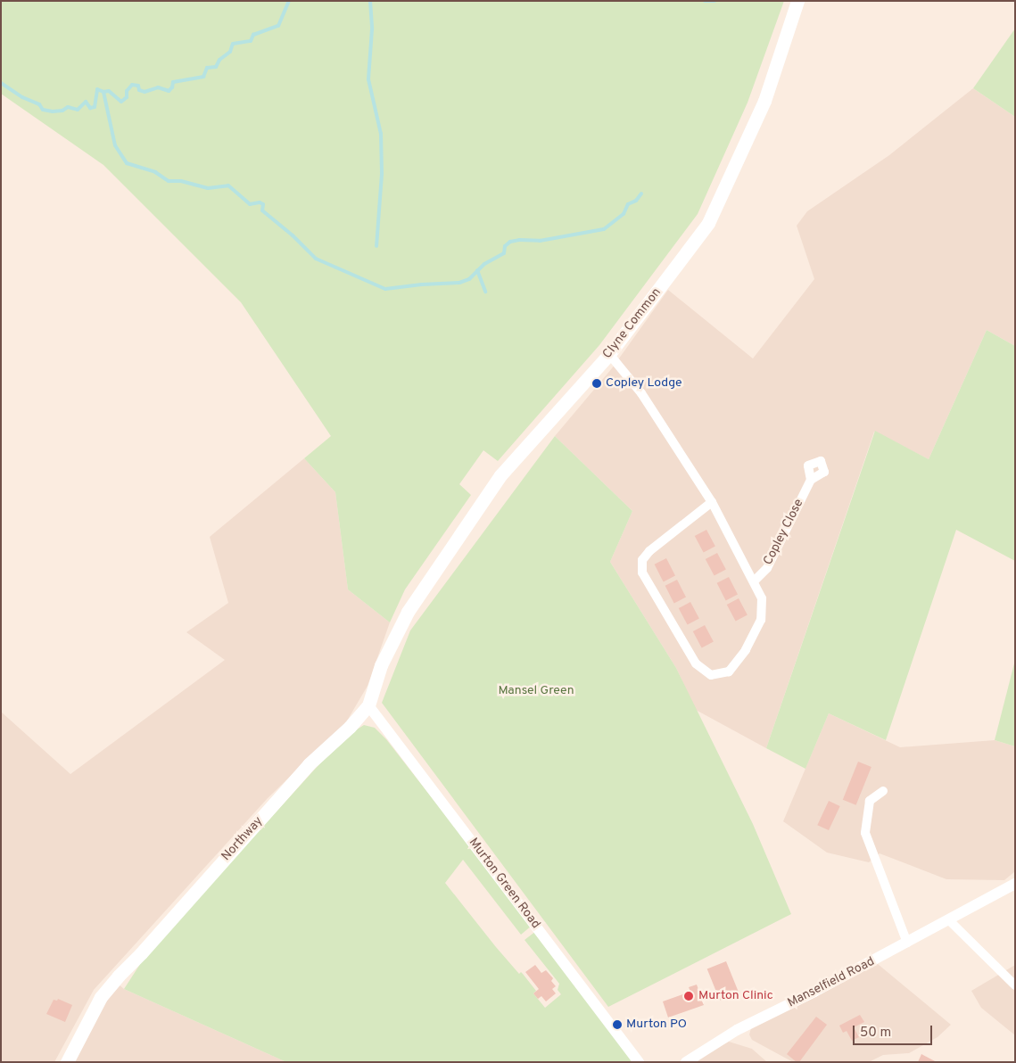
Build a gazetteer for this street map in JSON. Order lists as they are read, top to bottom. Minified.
{"streets":{"main road":["Clyne Common","Northway"],"street":["Copley Close","Murton Green Road","Manselfield Road"]},"crossings":[["Clyne Common","Northway"],["Northway","Murton Green Road"]],"parks":["Mansel Green"],"places":["Copley Lodge","Murton Clinic","Murton PO"],"scale_bar":"50 m"}
